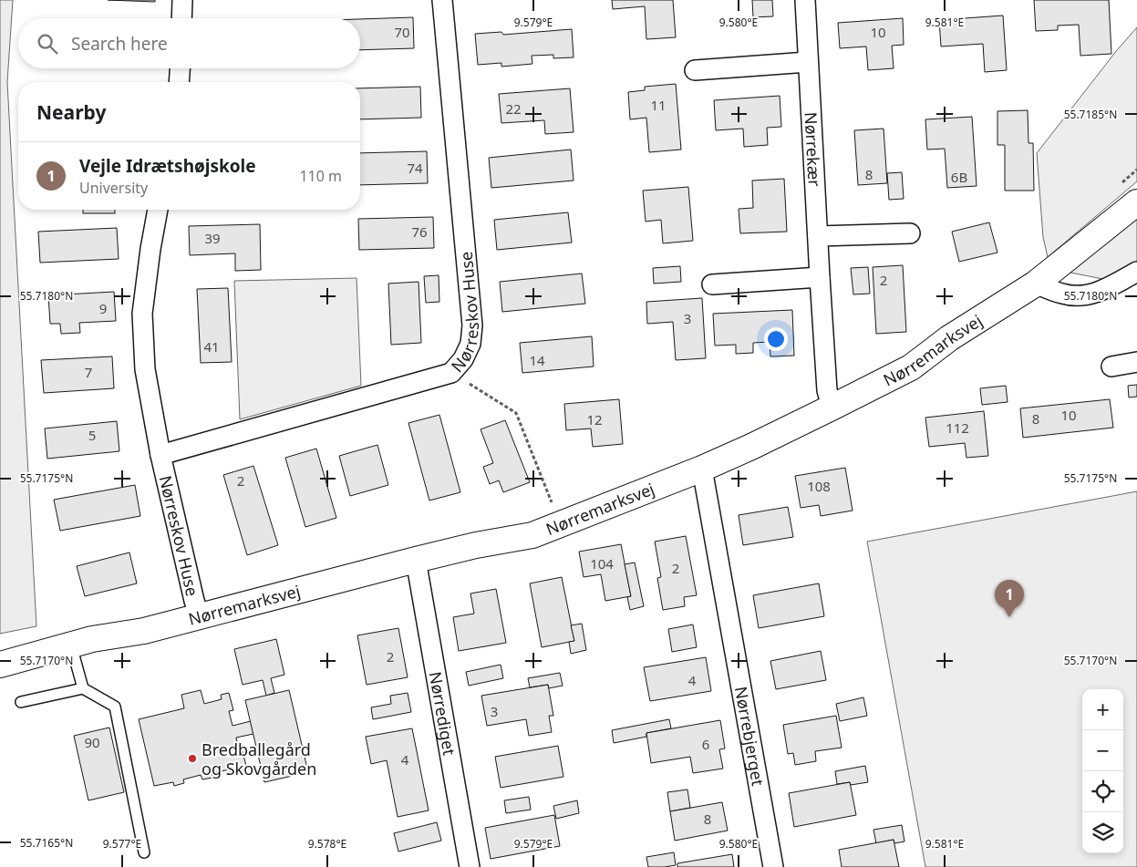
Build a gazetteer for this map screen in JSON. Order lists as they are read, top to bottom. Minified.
{"streets":{"street":["Nørrekær","Nørreskov Huse","Nørremarksvej","Nørrediget","Nørrebjerget"]},"crossings":[["Nørrekær","Nørremarksvej"],["Nørreskov Huse","Nørremarksvej"],["Nørremarksvej","Nørrediget"],["Nørremarksvej","Nørrebjerget"]],"places":["Bredballegård og Skovgården"],"house_numbers":["70","10","11","22","74","8","6B","76","39","2","9","3","41","14","7","10","8","12","112","5","2","108","104","2","2","4","3","90","6","4","8"],"page":{"search":"Search here","heading":"Nearby","list":[{"mark":"1","name":"Vejle Idrætshøjskole","note":"University","value":"110 m"}],"pins":"1","map_buttons":["+","−"]},"coordinates":["9.579°E","9.580°E","9.581°E","55.7185°N","55.7180°N","55.7175°N","55.7170°N","55.7165°N","9.577°E","9.578°E"]}
